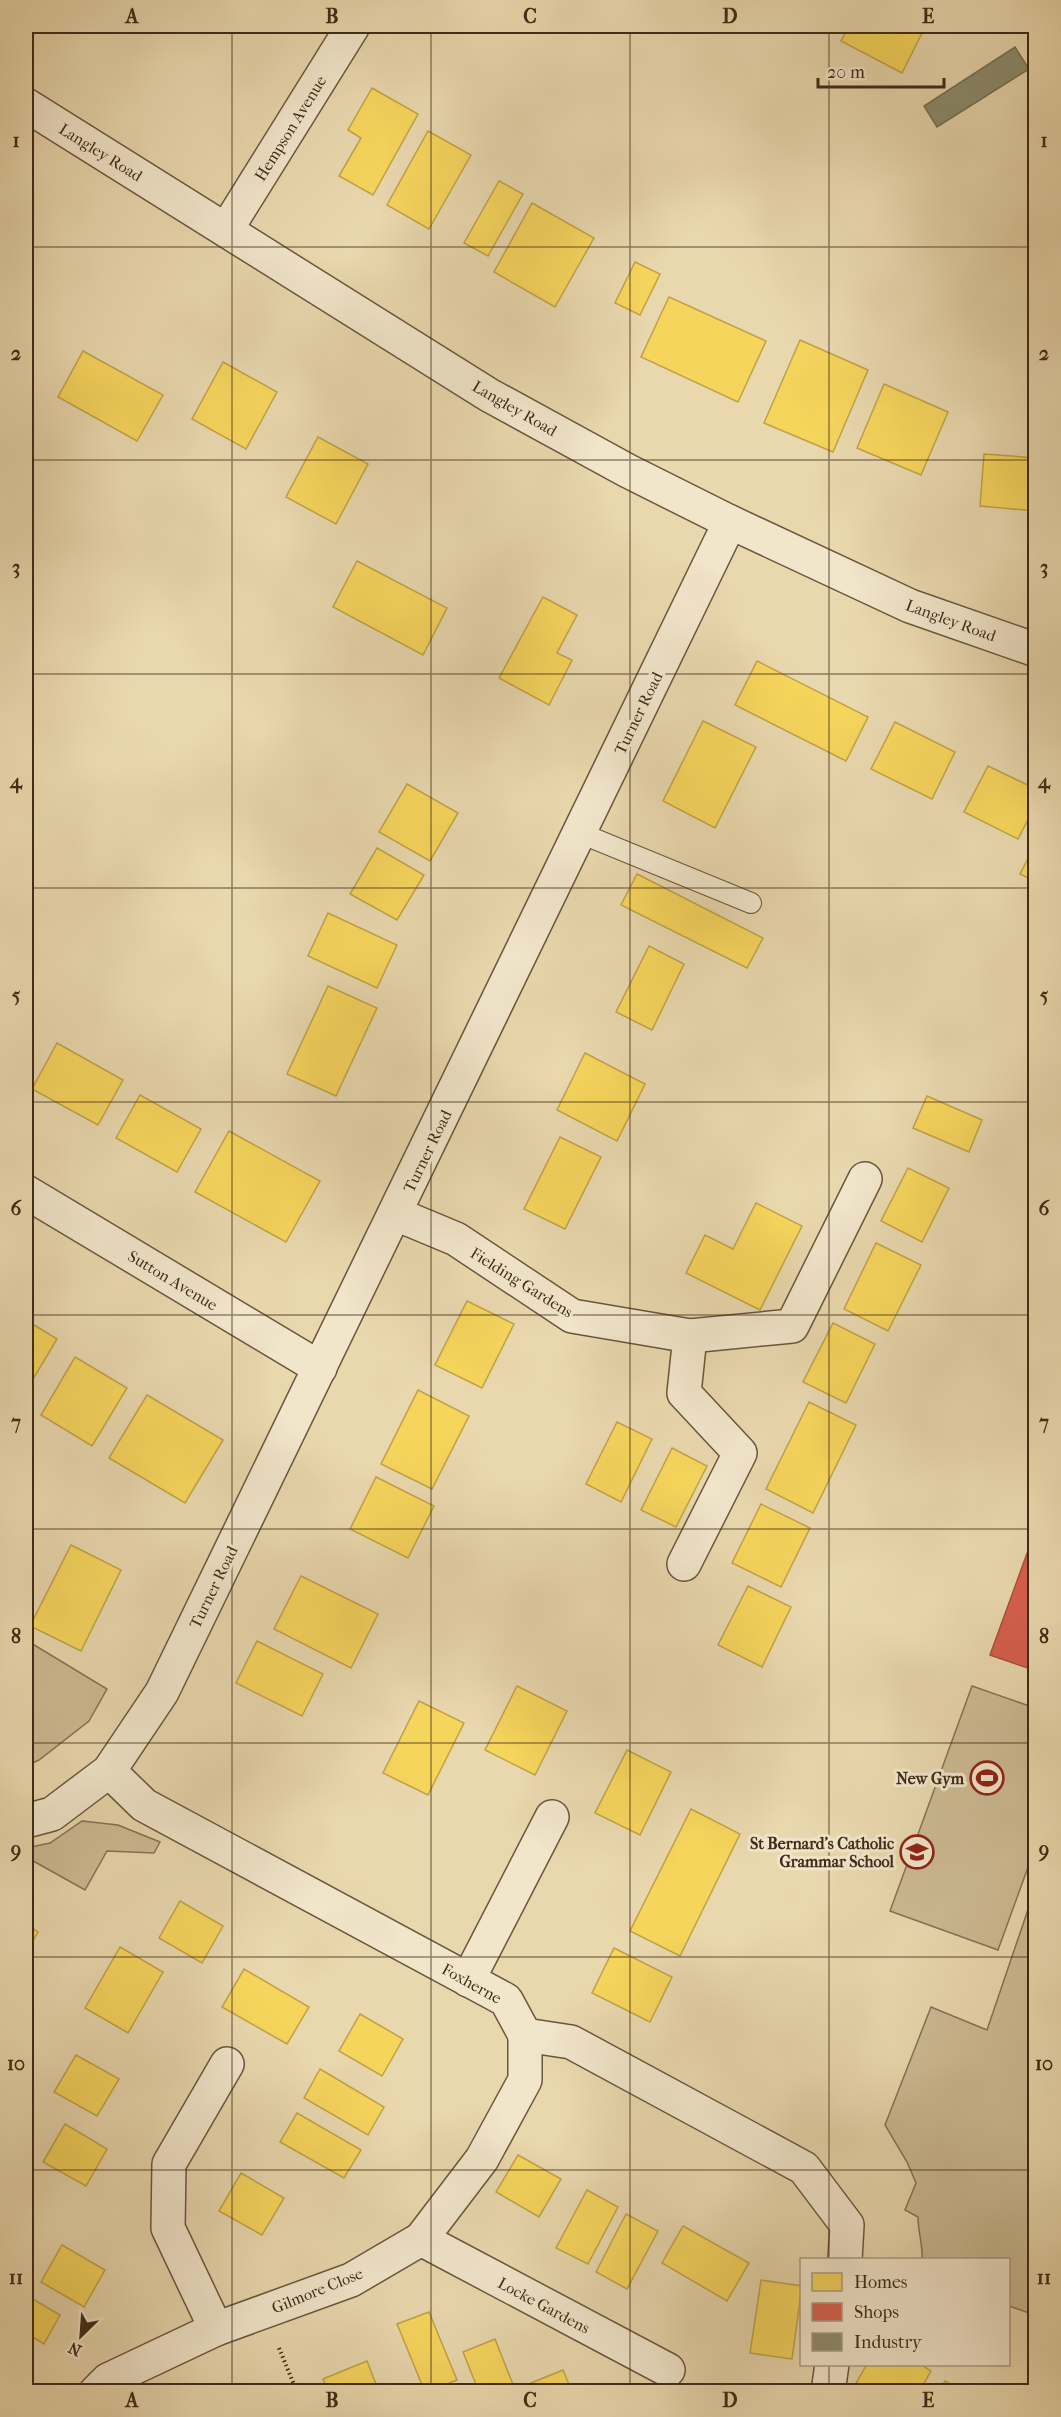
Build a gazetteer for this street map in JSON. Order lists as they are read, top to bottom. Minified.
{"streets":{"street":["Hempson Avenue","Langley Road","Turner Road","Sutton Avenue","Fielding Gardens","Foxherne","Gilmore Close","Locke Gardens"]},"crossings":[["Hempson Avenue","Langley Road"],["Langley Road","Turner Road"],["Turner Road","Sutton Avenue"],["Turner Road","Fielding Gardens"],["Turner Road","Foxherne"],["Foxherne","Gilmore Close"],["Gilmore Close","Locke Gardens"]],"places":{"sports":["New Gym"],"school or university":["St Bernard's Catholic Grammar School"]},"legend":["Homes","Shops","Industry"],"scale_bar":"20 m","north":"bottom left","grid":{"columns":["A","B","C","D","E"],"rows":["1","2","3","4","5","6","7","8","9","10","11"]}}
